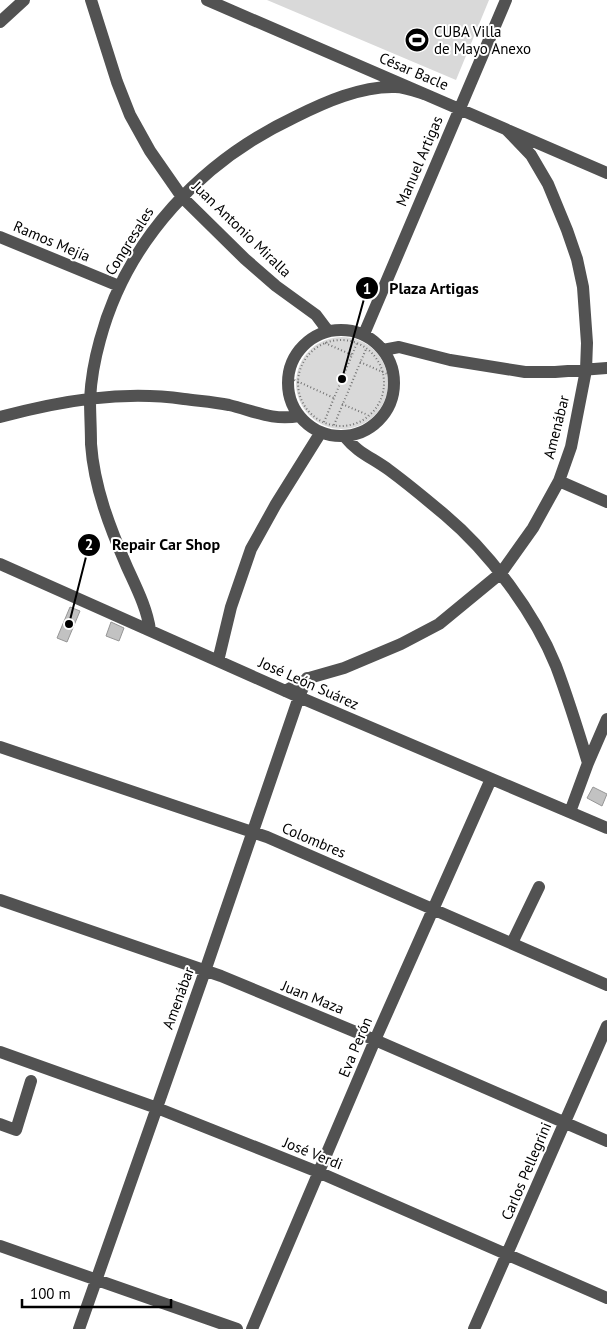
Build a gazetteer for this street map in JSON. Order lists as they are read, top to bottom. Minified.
{"streets":{"street":["César Bacle","Manuel Artigas","Juan Antonio Miralla","Ramos Mejía","Congresales","Amenábar","José León Suárez","Colombres","Juan Maza","Eva Perón","José Verdi","Carlos Pellegrini"]},"crossings":[["César Bacle","Manuel Artigas"],["César Bacle","Congresales"],["César Bacle","Amenábar"],["Juan Antonio Miralla","Congresales"],["Ramos Mejía","Congresales"],["Congresales","José León Suárez"],["Amenábar","José León Suárez"],["Amenábar","Colombres"],["Amenábar","Juan Maza"],["Amenábar","José Verdi"],["José León Suárez","Eva Perón"],["Colombres","Eva Perón"],["Juan Maza","Eva Perón"],["Juan Maza","Carlos Pellegrini"],["Eva Perón","José Verdi"],["José Verdi","Carlos Pellegrini"]],"places":{"sports":["CUBA Villa de Mayo Anexo"],"other":["Plaza Artigas","Repair Car Shop"]},"scale_bar":"100 m"}
